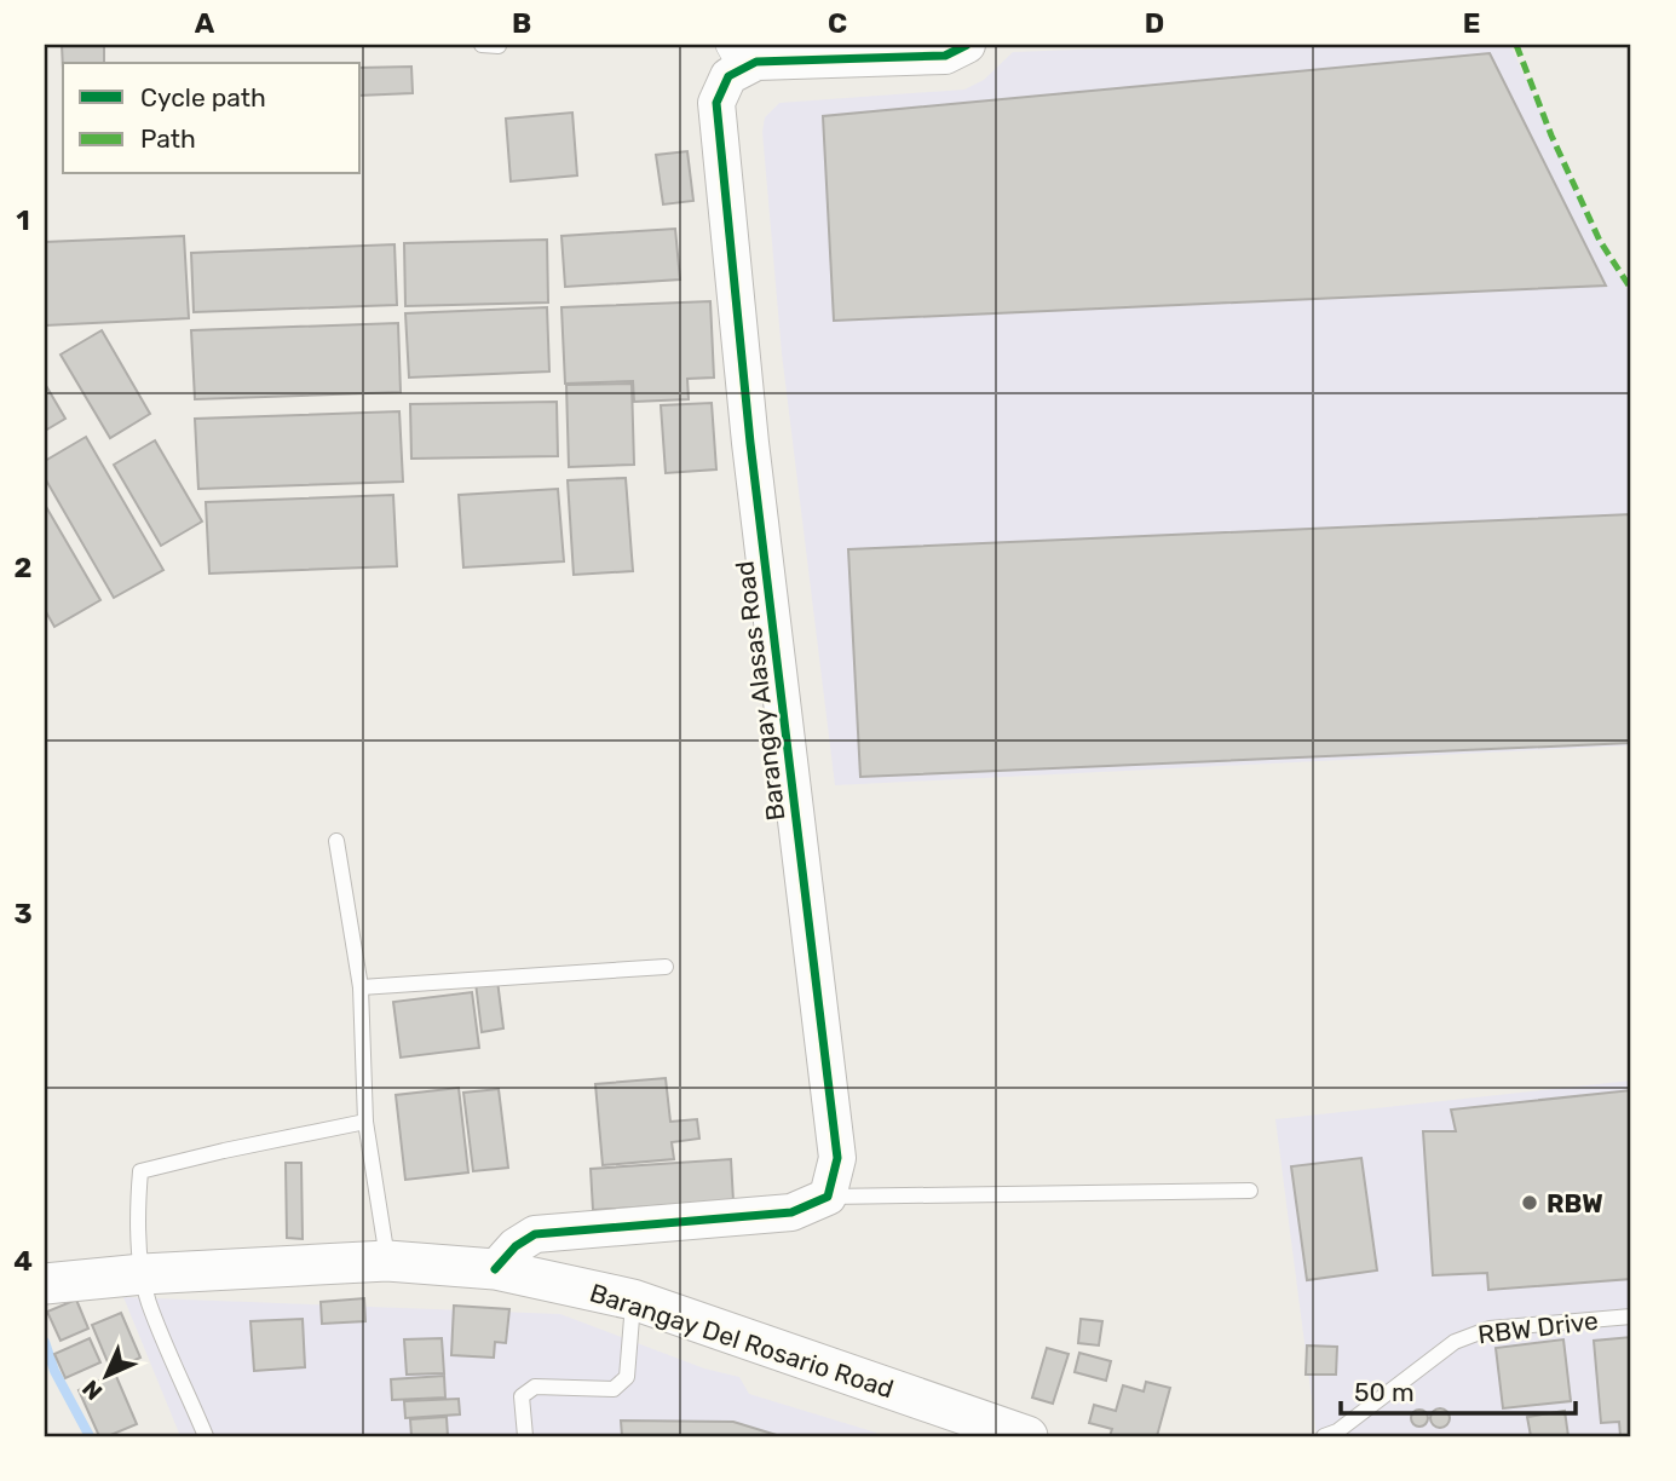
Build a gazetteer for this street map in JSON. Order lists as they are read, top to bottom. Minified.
{"streets":{"main road":["Barangay Del Rosario Road"],"street":["Barangay Alasas Road"],"lane":["RBW Drive"]},"places":["RBW"],"legend":["Cycle path","Path"],"scale_bar":"50 m","north":"bottom left","grid":{"columns":["A","B","C","D","E"],"rows":["1","2","3","4"]}}
